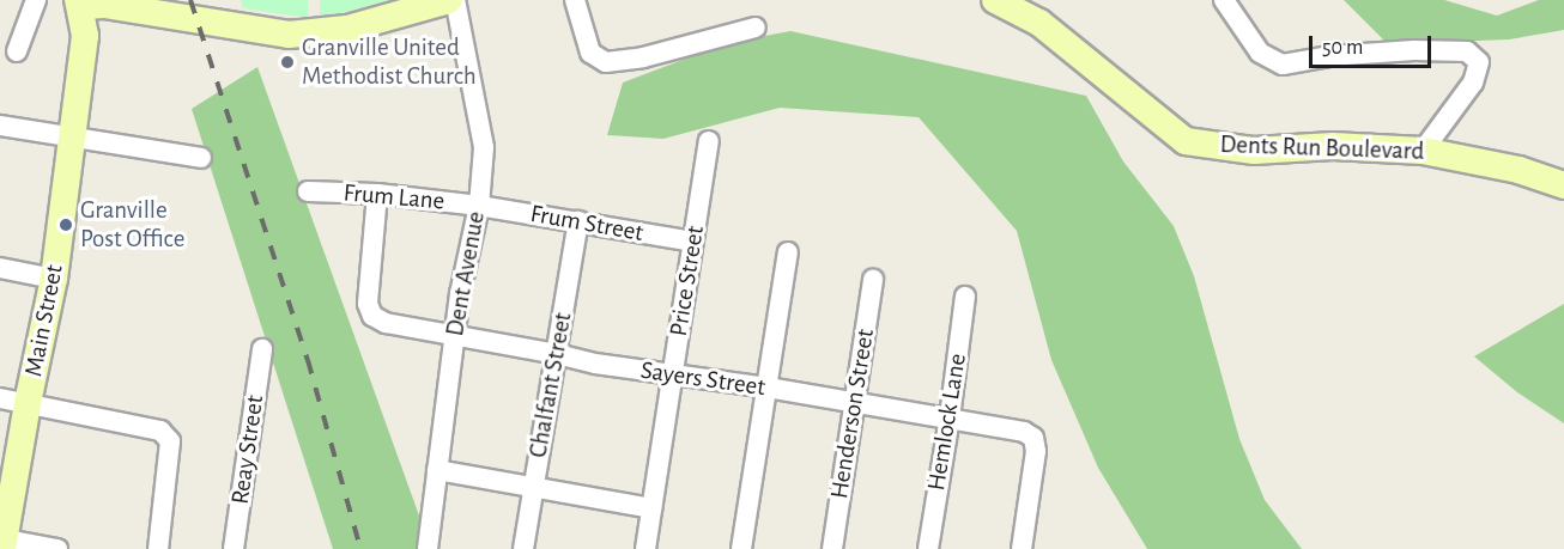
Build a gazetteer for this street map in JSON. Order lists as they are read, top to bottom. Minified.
{"streets":{"street":["Dents Run Boulevard","Frum Lane","Frum Street","Dent Avenue","Price Street","Main Street","Sayers Street","Chalfant Street","Henderson Street","Hemlock Lane","Reay Street"]},"crossings":[["Frum Lane","Frum Street"],["Frum Lane","Dent Avenue"],["Frum Lane","Sayers Street"],["Frum Street","Dent Avenue"],["Frum Street","Price Street"],["Frum Street","Chalfant Street"],["Dent Avenue","Sayers Street"],["Price Street","Sayers Street"],["Sayers Street","Chalfant Street"],["Sayers Street","Henderson Street"],["Sayers Street","Hemlock Lane"]],"places":["Granville United Methodist Church","Granville Post Office"],"scale_bar":"50 m"}
